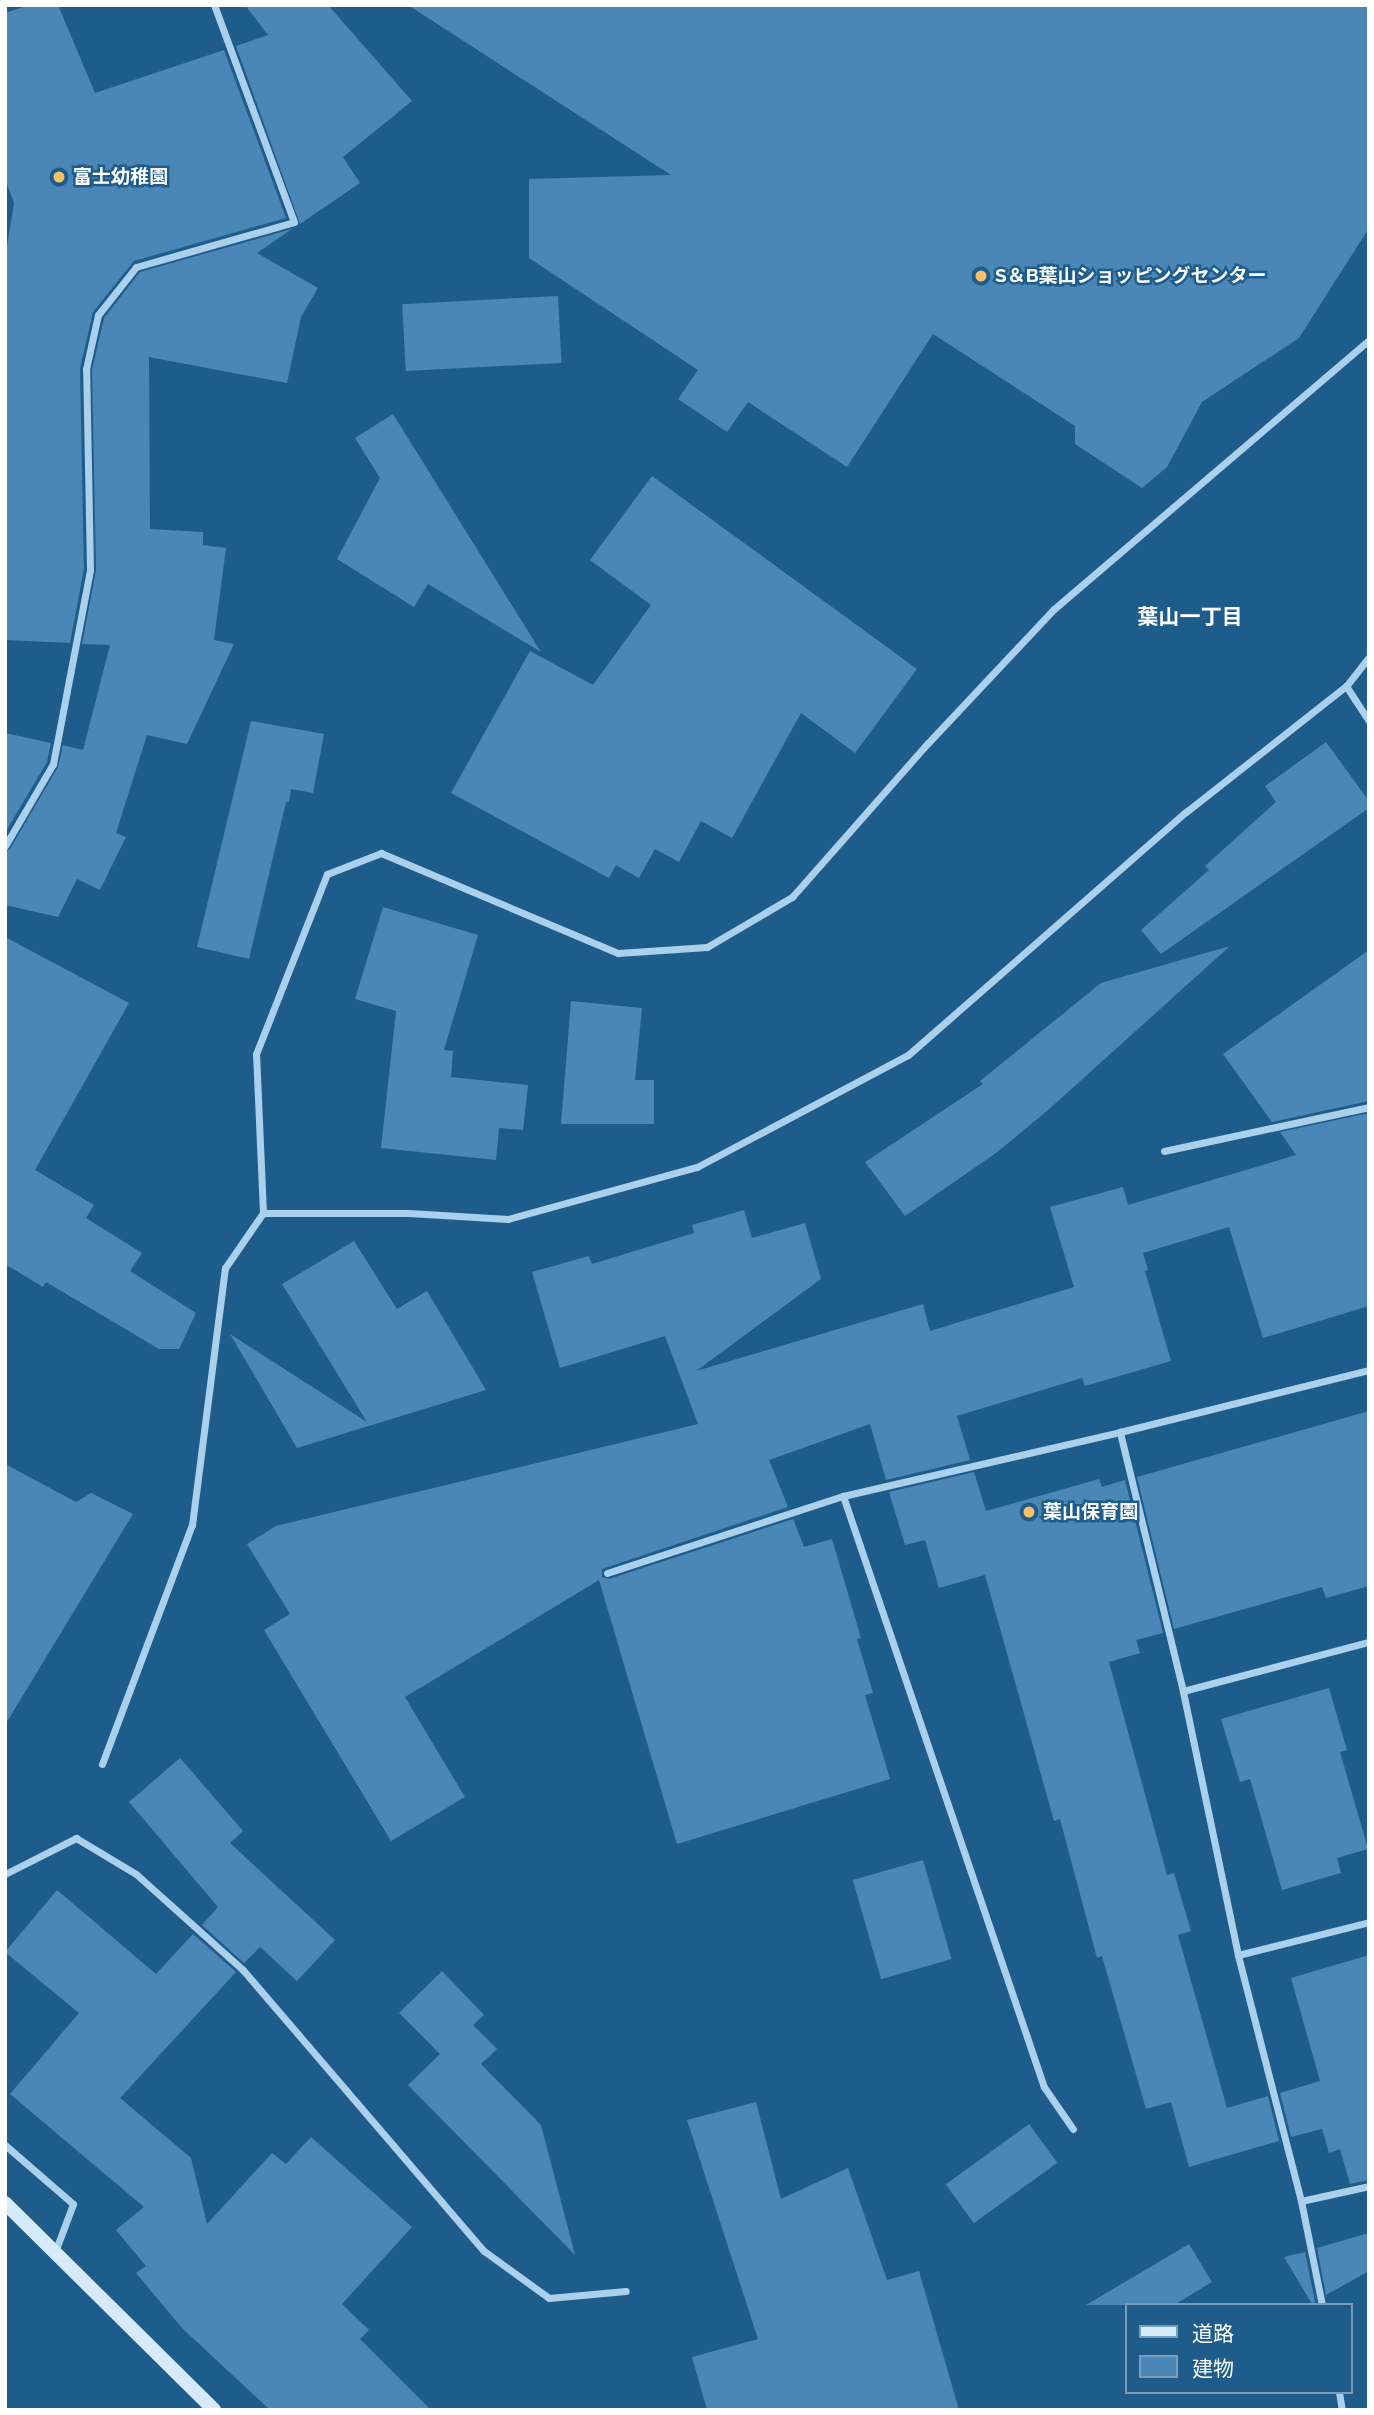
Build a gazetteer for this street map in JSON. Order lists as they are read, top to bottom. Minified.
{"districts":["葉山一丁目"],"places":["富士幼稚園","S＆B葉山ショッピングセンター","葉山保育園"],"legend":["道路","建物"]}
